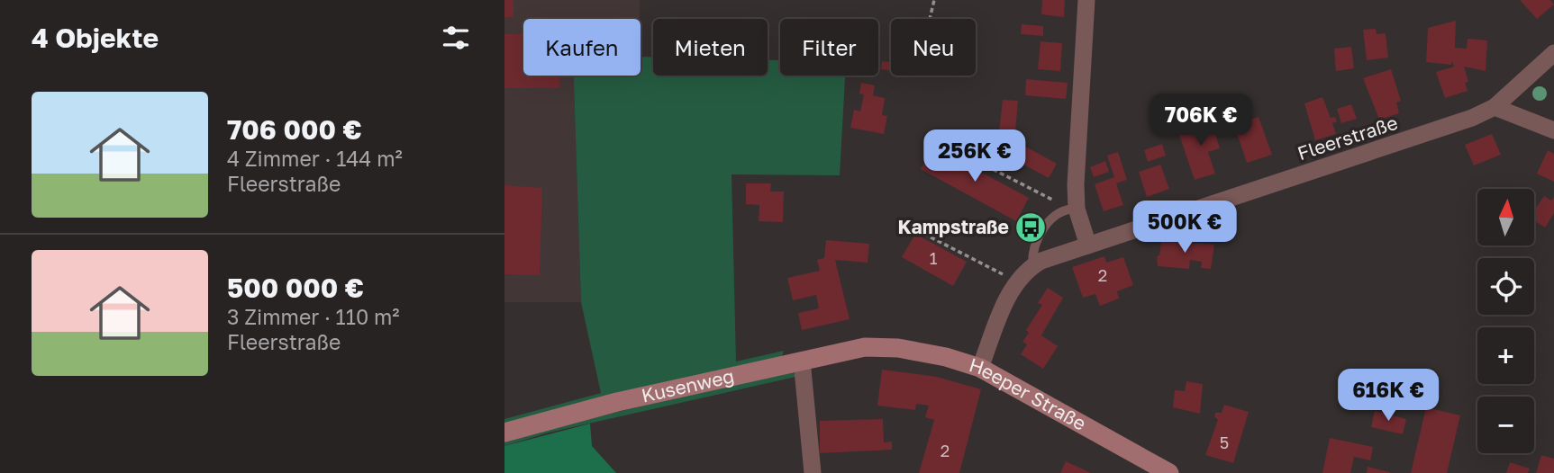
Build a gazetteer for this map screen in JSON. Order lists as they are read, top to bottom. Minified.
{"streets":{"street":["Fleerstraße","Kusenweg","Heeper Straße"]},"crossings":[["Fleerstraße","Heeper Straße"],["Kusenweg","Heeper Straße"]],"places":{"bus stop":["Kampstraße"]},"house_numbers":["1","2","5","2"],"north":"top","page":{"heading":"4 Objekte","chip":["Kaufen","Mieten","Filter","Neu"],"list":[{"name":"706 000 €","note":"4 Zimmer · 144 m² · Fleerstraße"},{"name":"500 000 €","note":"3 Zimmer · 110 m² · Fleerstraße"}],"price":["706K €","256K €","500K €","616K €"],"map_buttons":["+","−"]}}
